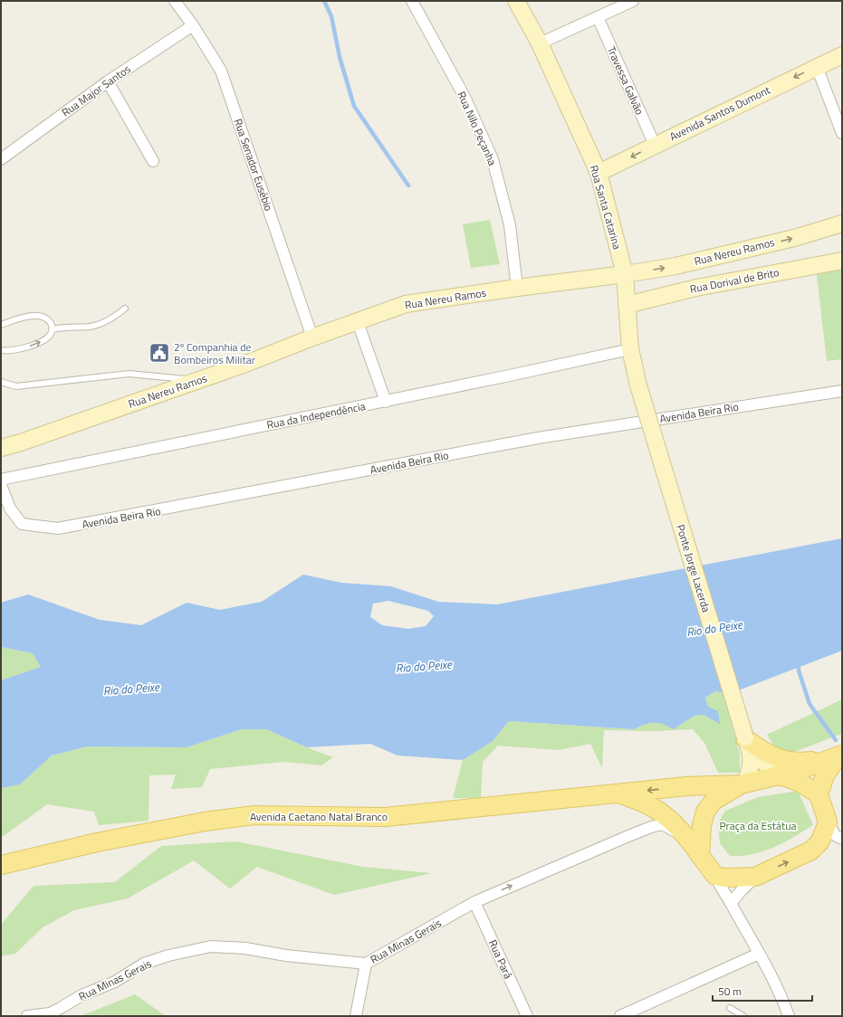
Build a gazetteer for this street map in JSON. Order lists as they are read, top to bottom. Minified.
{"streets":{"main road":["Avenida Caetano Natal Branco"],"street":["Travessa Galvão","Rua Major Santos","Avenida Santos Dumont","Rua Nilo Peçanha","Rua Senador Eusébio","Rua Santa Catarina","Rua Nereu Ramos","Rua Dorival de Brito","Avenida Beira Rio","Rua da Independência","Ponte Jorge Lacerda","Rua Minas Gerais","Rua Pará"]},"crossings":[["Travessa Galvão","Avenida Santos Dumont"],["Rua Major Santos","Rua Senador Eusébio"],["Avenida Santos Dumont","Rua Santa Catarina"],["Rua Nilo Peçanha","Rua Nereu Ramos"],["Rua Senador Eusébio","Rua Nereu Ramos"],["Rua Santa Catarina","Rua Nereu Ramos"],["Rua Santa Catarina","Rua Dorival de Brito"],["Rua Santa Catarina","Rua da Independência"],["Rua Santa Catarina","Ponte Jorge Lacerda"],["Ponte Jorge Lacerda","Avenida Caetano Natal Branco"],["Avenida Caetano Natal Branco","Rua Minas Gerais"],["Rua Minas Gerais","Rua Pará"]],"water":["Rio do Peixe"],"parks":["Praça da Estátua"],"places":{"public building":["2º Companhia de Bombeiros Militar"]},"scale_bar":"50 m"}
